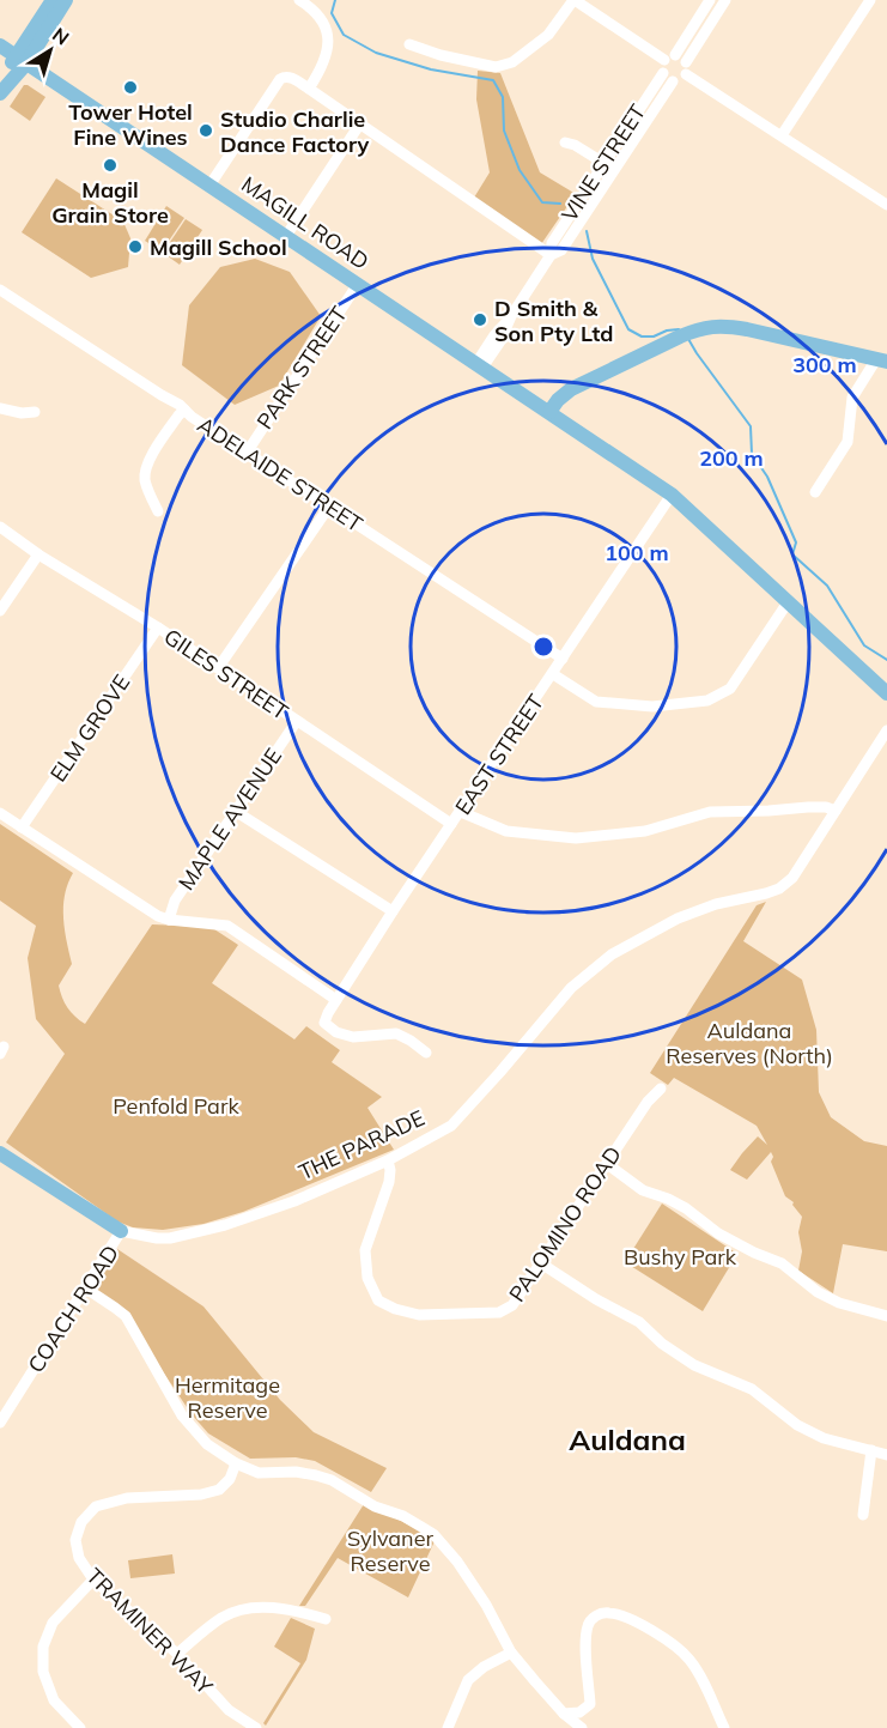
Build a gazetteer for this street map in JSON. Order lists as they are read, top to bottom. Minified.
{"streets":{"main road":["MAGILL ROAD","THE PARADE"],"street":["VINE STREET","PARK STREET","ADELAIDE STREET","GILES STREET","ELM GROVE","EAST STREET","MAPLE AVENUE","PALOMINO ROAD","COACH ROAD","TRAMINER WAY"]},"crossings":[["VINE STREET","MAGILL ROAD"],["MAGILL ROAD","PARK STREET"],["MAGILL ROAD","EAST STREET"],["PARK STREET","ADELAIDE STREET"],["ADELAIDE STREET","EAST STREET"],["GILES STREET","ELM GROVE"],["GILES STREET","EAST STREET"],["GILES STREET","MAPLE AVENUE"],["THE PARADE","PALOMINO ROAD"],["THE PARADE","COACH ROAD"]],"districts":["Auldana"],"parks":["Auldana Reserves (North)","Penfold Park","Bushy Park","Hermitage Reserve","Sylvaner Reserve"],"places":["Tower Hotel Fine Wines","Studio Charlie Dance Factory","Magil Grain Store","Magill School","D Smith & Son Pty Ltd"],"north":"top right","rings":["300 m","200 m","100 m"]}
